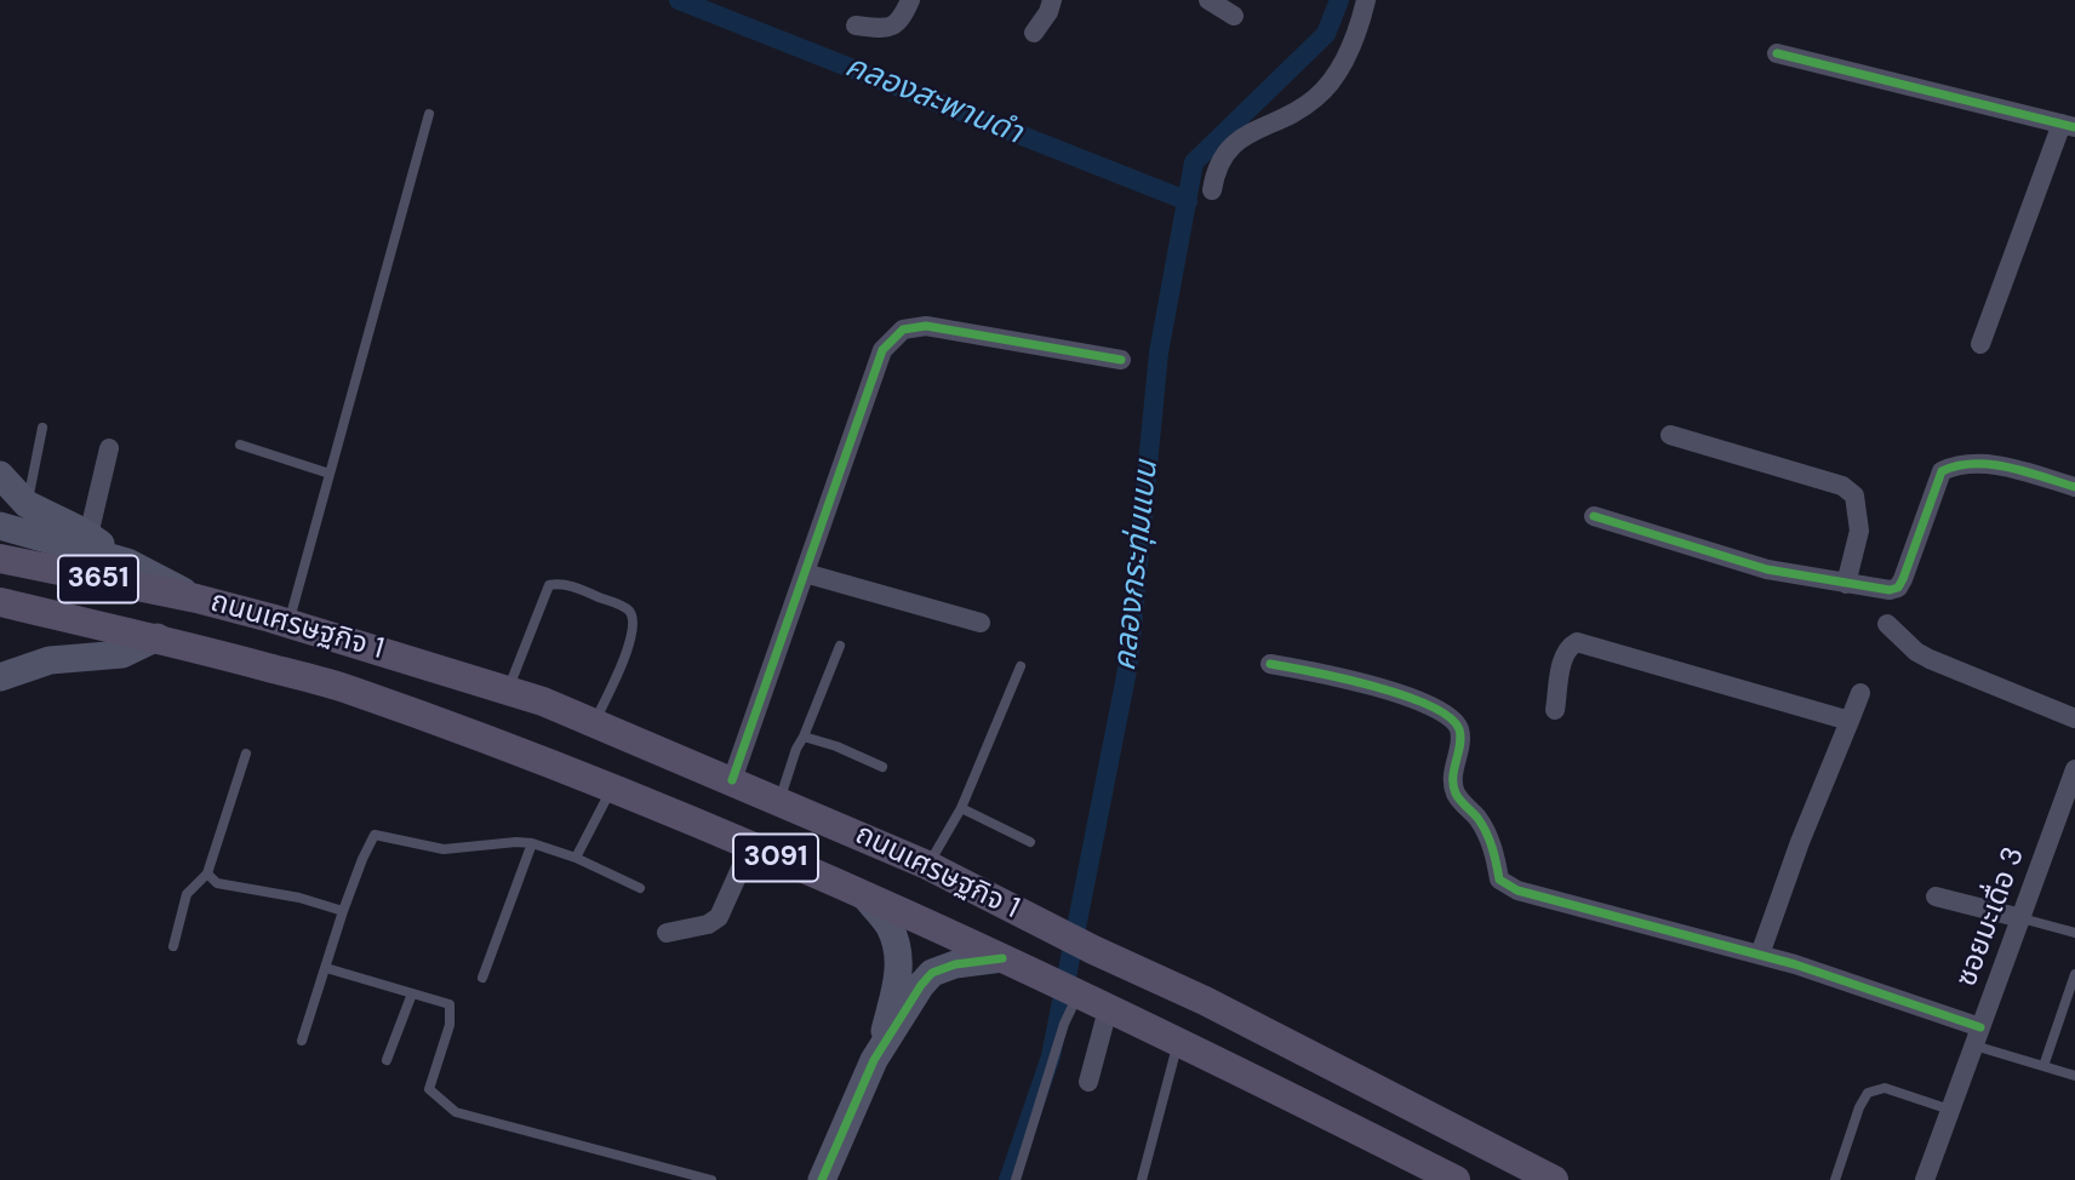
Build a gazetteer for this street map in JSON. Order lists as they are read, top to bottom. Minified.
{"streets":{"main road":["3651","ถนนเศรษฐกิจ 1","3091"],"street":["ซอยมะเดื่อ 3"]},"crossings":[["3651","ถนนเศรษฐกิจ 1"],["3651","3091"],["ถนนเศรษฐกิจ 1","3091"]],"water":["คลองสะพานดำ","คลองกระทุ่มแบน"]}
